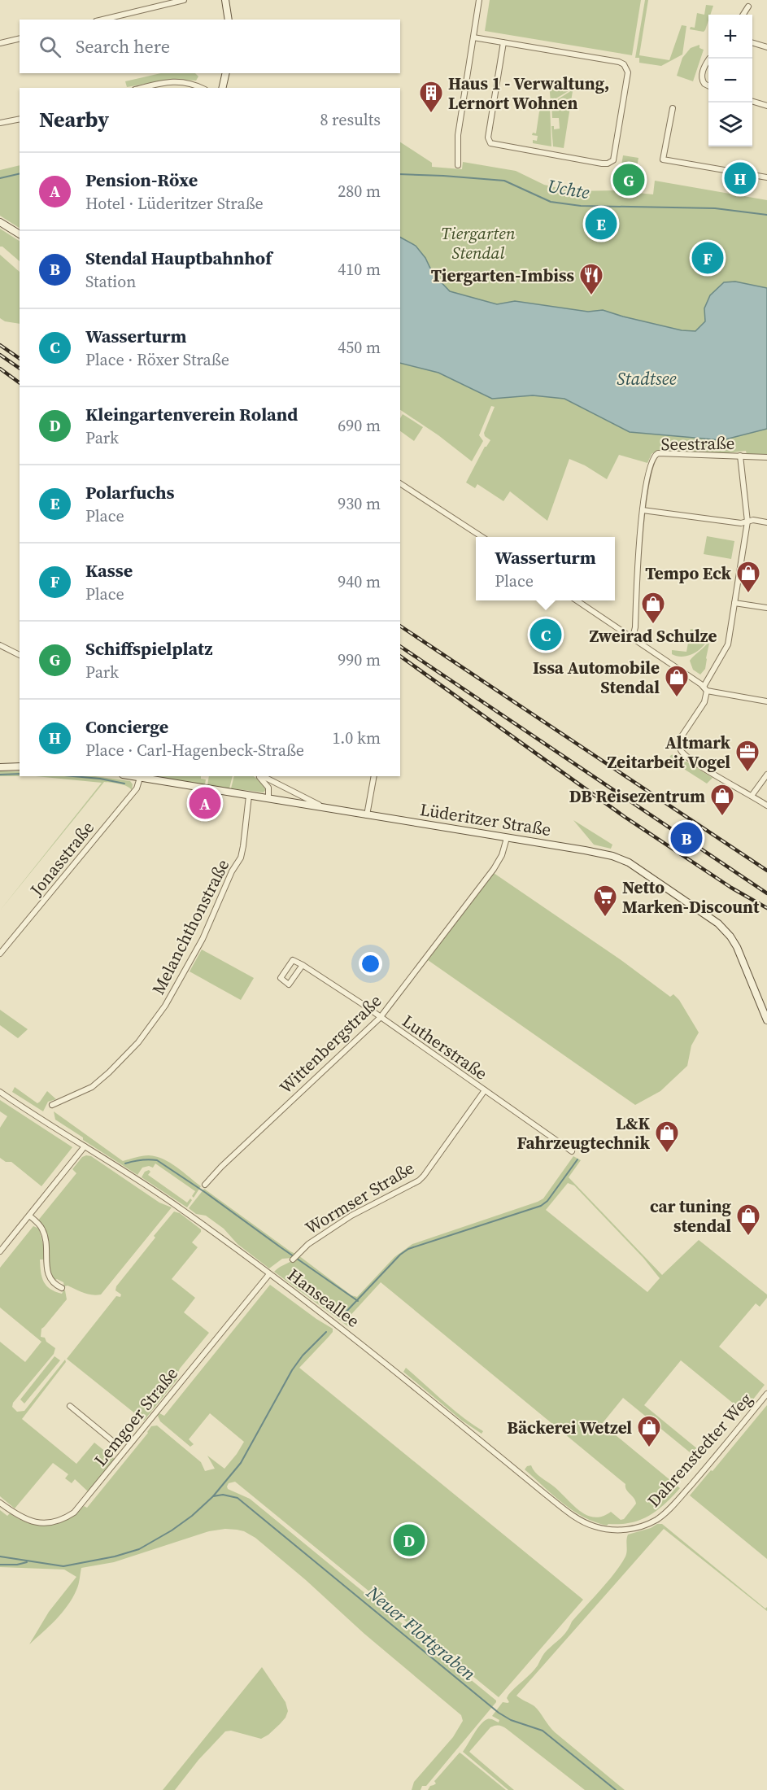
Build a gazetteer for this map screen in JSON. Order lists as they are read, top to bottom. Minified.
{"streets":{"main road":["Lüderitzer Straße"],"street":["Seestraße","Jonasstraße","Melanchthonstraße","Wittenbergstraße","Lutherstraße","Wormser Straße","Hanseallee","Lemgoer Straße","Dahrenstedter Weg"]},"crossings":[["Lüderitzer Straße","Jonasstraße"],["Lüderitzer Straße","Melanchthonstraße"],["Lüderitzer Straße","Wittenbergstraße"],["Wittenbergstraße","Lutherstraße"],["Lutherstraße","Wormser Straße"],["Hanseallee","Lemgoer Straße"],["Hanseallee","Dahrenstedter Weg"]],"water":["Uchte","Stadtsee","Neuer Flottgraben"],"parks":["Tiergarten Stendal"],"places":{"building":["Haus 1 - Verwaltung, Lernort Wohnen"],"restaurant":["Tiergarten-Imbiss"],"shop":["Tempo Eck","Zweirad Schulze","Issa Automobile Stendal","DB Reisezentrum","L&K Fahrzeugtechnik","car tuning stendal","Bäckerei Wetzel"],"office":["Altmark Zeitarbeit Vogel"],"supermarket":["Netto Marken-Discount"]},"page":{"map_buttons":["+","−"],"search":"Search here","heading":["Nearby","8 results"],"list":[{"mark":"A","name":"Pension-Röxe","note":"Hotel · Lüderitzer Straße","value":"280 m"},{"mark":"B","name":"Stendal Hauptbahnhof","note":"Station","value":"410 m"},{"mark":"C","name":"Wasserturm","note":"Place · Röxer Straße","value":"450 m"},{"mark":"D","name":"Kleingartenverein Roland","note":"Park","value":"690 m"},{"mark":"E","name":"Polarfuchs","note":"Place","value":"930 m"},{"mark":"F","name":"Kasse","note":"Place","value":"940 m"},{"mark":"G","name":"Schiffspielplatz","note":"Park","value":"990 m"},{"mark":"H","name":"Concierge","note":"Place · Carl-Hagenbeck-Straße","value":"1.0 km"}],"pins":["H","G","E","F","C","A","B","D"],"popup":["Wasserturm","Place"]}}
